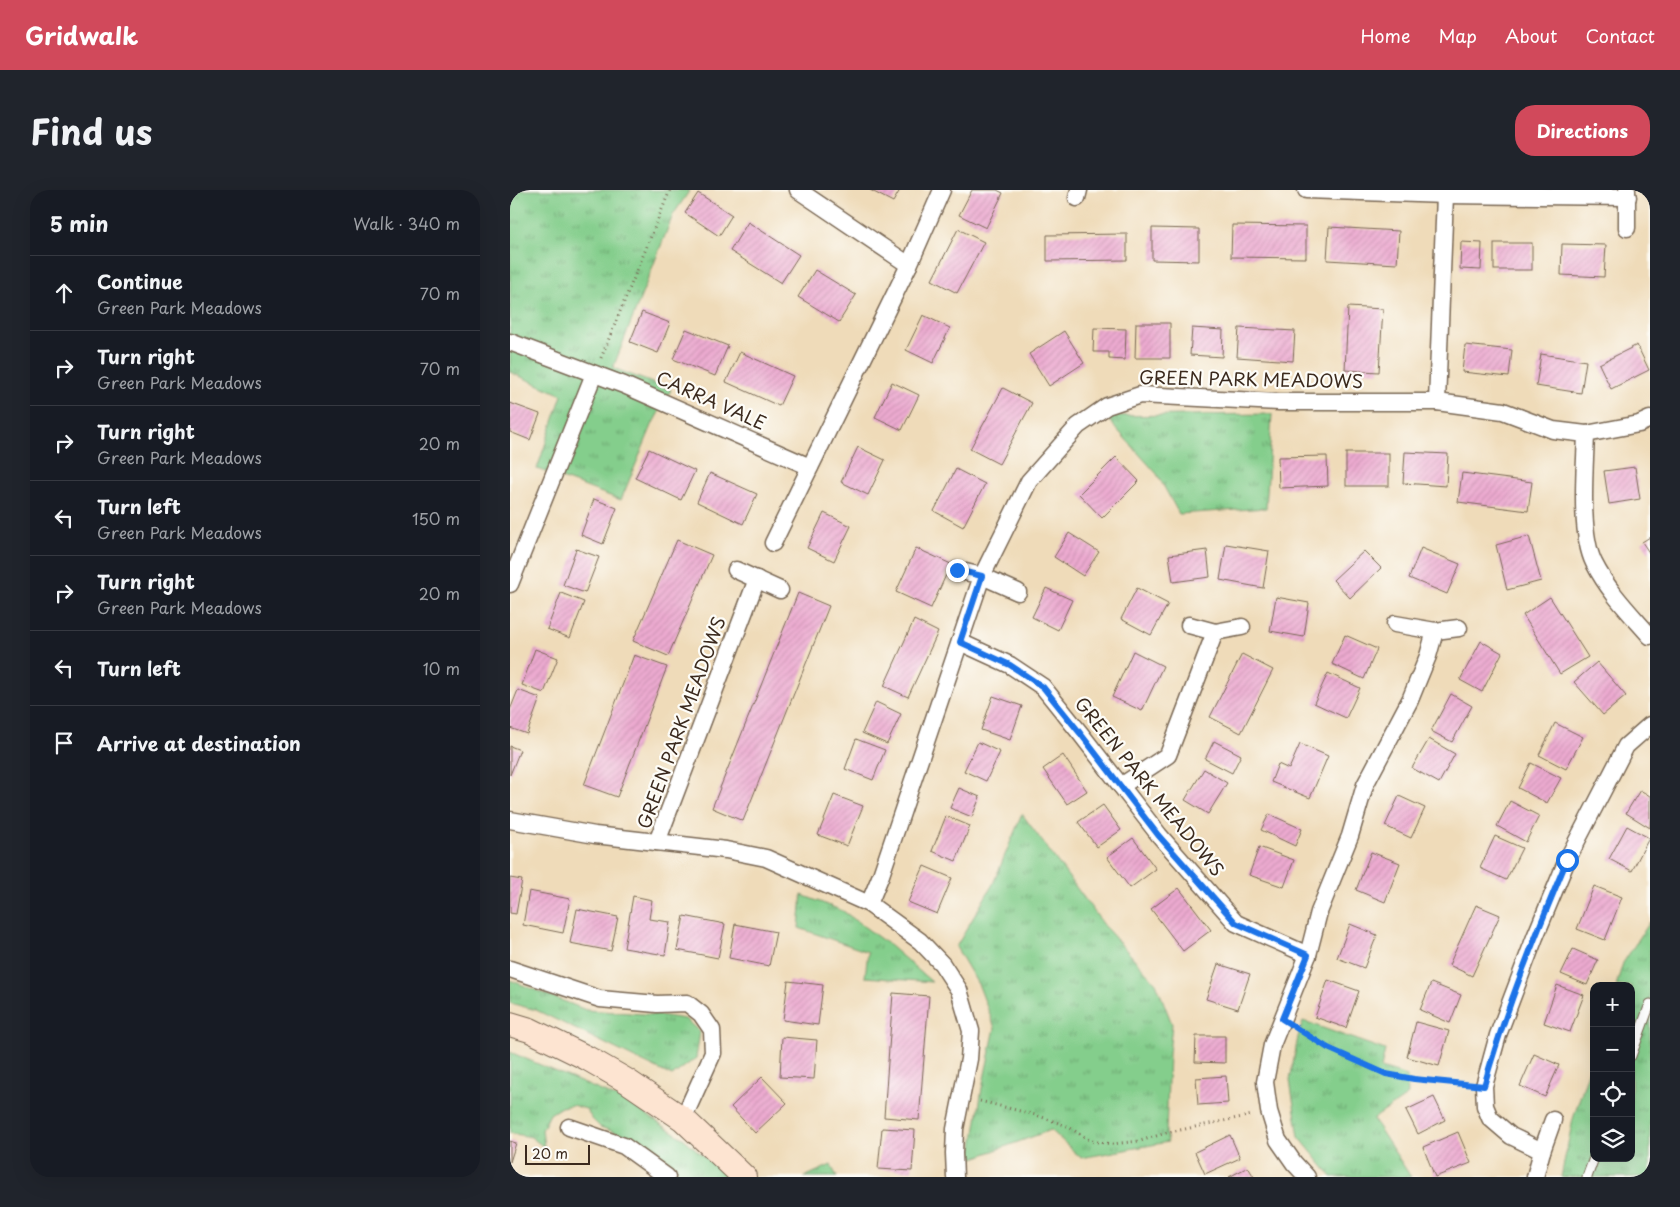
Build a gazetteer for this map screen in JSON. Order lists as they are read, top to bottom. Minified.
{"streets":{"street":["GREEN PARK MEADOWS","CARRA VALE"]},"scale_bar":"20 m","page":{"header":"Gridwalk","nav":["Home","Map","About","Contact"],"title":"Find us","buttons":"Directions","heading":["5 min","Walk · 340 m"],"list":[["Continue","Green Park Meadows","70 m"],["Turn right","Green Park Meadows","70 m"],["Turn right","Green Park Meadows","20 m"],["Turn left","Green Park Meadows","150 m"],["Turn right","Green Park Meadows","20 m"],["Turn left","10 m"],"Arrive at destination"],"map_buttons":["+","−"],"scale":"20 m"}}
